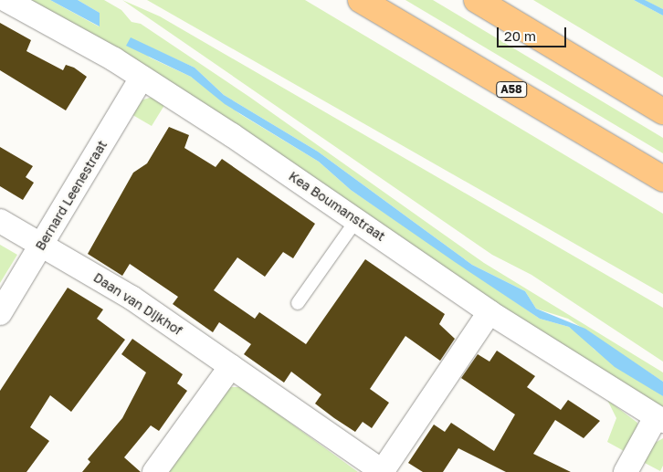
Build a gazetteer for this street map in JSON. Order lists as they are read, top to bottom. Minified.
{"streets":{"highway":["A58"],"street":["Bernard Leenestraat","Kea Boumanstraat","Daan van Dijkhof"]},"crossings":[["Bernard Leenestraat","Kea Boumanstraat"],["Bernard Leenestraat","Daan van Dijkhof"],["Kea Boumanstraat","Daan van Dijkhof"]],"scale_bar":"20 m"}
